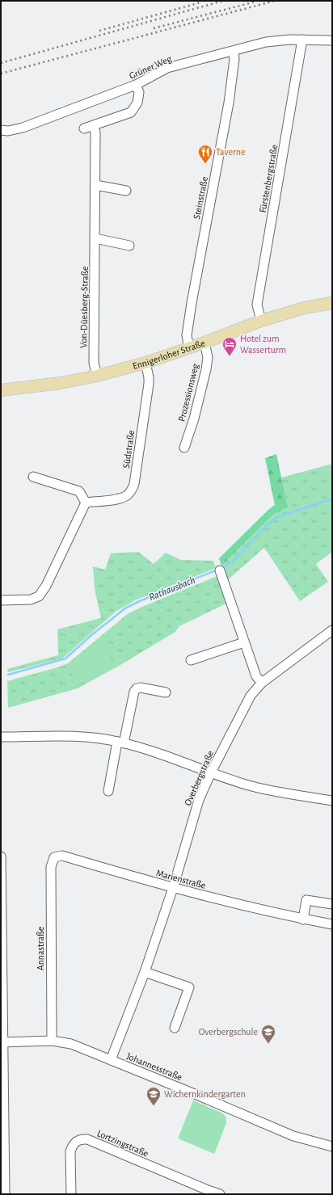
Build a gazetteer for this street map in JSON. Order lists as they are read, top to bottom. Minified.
{"streets":{"main road":["Ennigerloher Straße"],"street":["Grüner Weg","Fürstenbergstraße","Steinstraße","Von-Düesberg-Straße","Prozessionsweg","Südstraße","Overbergstraße","Marienstraße","Annastraße","Johannesstraße","Lortzingstraße"]},"crossings":[["Grüner Weg","Fürstenbergstraße"],["Grüner Weg","Steinstraße"],["Fürstenbergstraße","Ennigerloher Straße"],["Steinstraße","Ennigerloher Straße"],["Von-Düesberg-Straße","Ennigerloher Straße"],["Ennigerloher Straße","Prozessionsweg"],["Ennigerloher Straße","Südstraße"],["Overbergstraße","Marienstraße"],["Overbergstraße","Johannesstraße"],["Marienstraße","Annastraße"],["Annastraße","Johannesstraße"]],"water":["Rathausbach"],"places":{"restaurant":["Taverne"],"hotel":["Hotel zum Wasserturm"],"school or university":["Overbergschule","Wichernkindergarten"]}}
